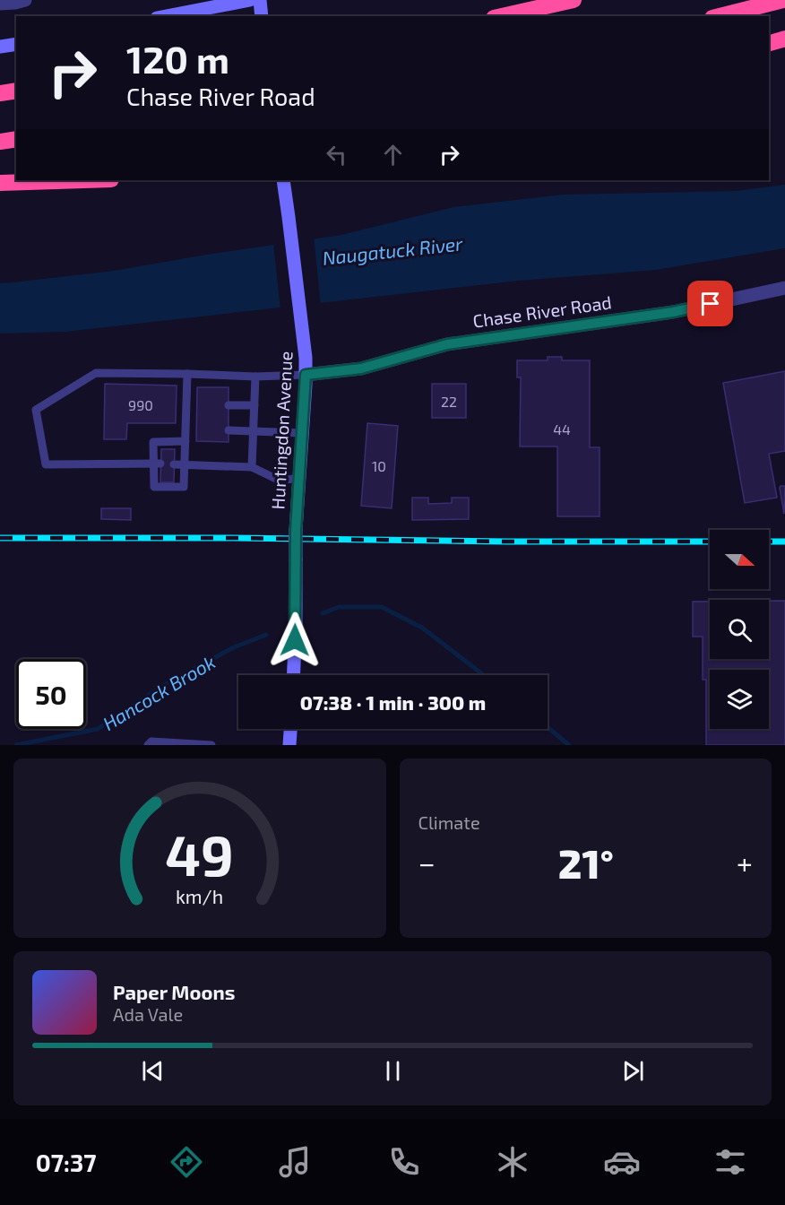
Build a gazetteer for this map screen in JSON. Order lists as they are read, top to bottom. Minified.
{"streets":{"main road":["Huntingdon Avenue"],"street":["Chase River Road"]},"crossings":[["Chase River Road","Huntingdon Avenue"]],"water":["Naugatuck River","Hancock Brook"],"house_numbers":["22","990","44","10"],"north":"right","page":{"turn":["120 m","Chase River Road"],"limit":"50","trip":"07:38 · 1 min · 300 m","tile":"Climate","heat":["−","21°","+"],"song":["Paper Moons","Ada Vale"],"tabs":"07:37","gauge":["49","km/h"]}}
